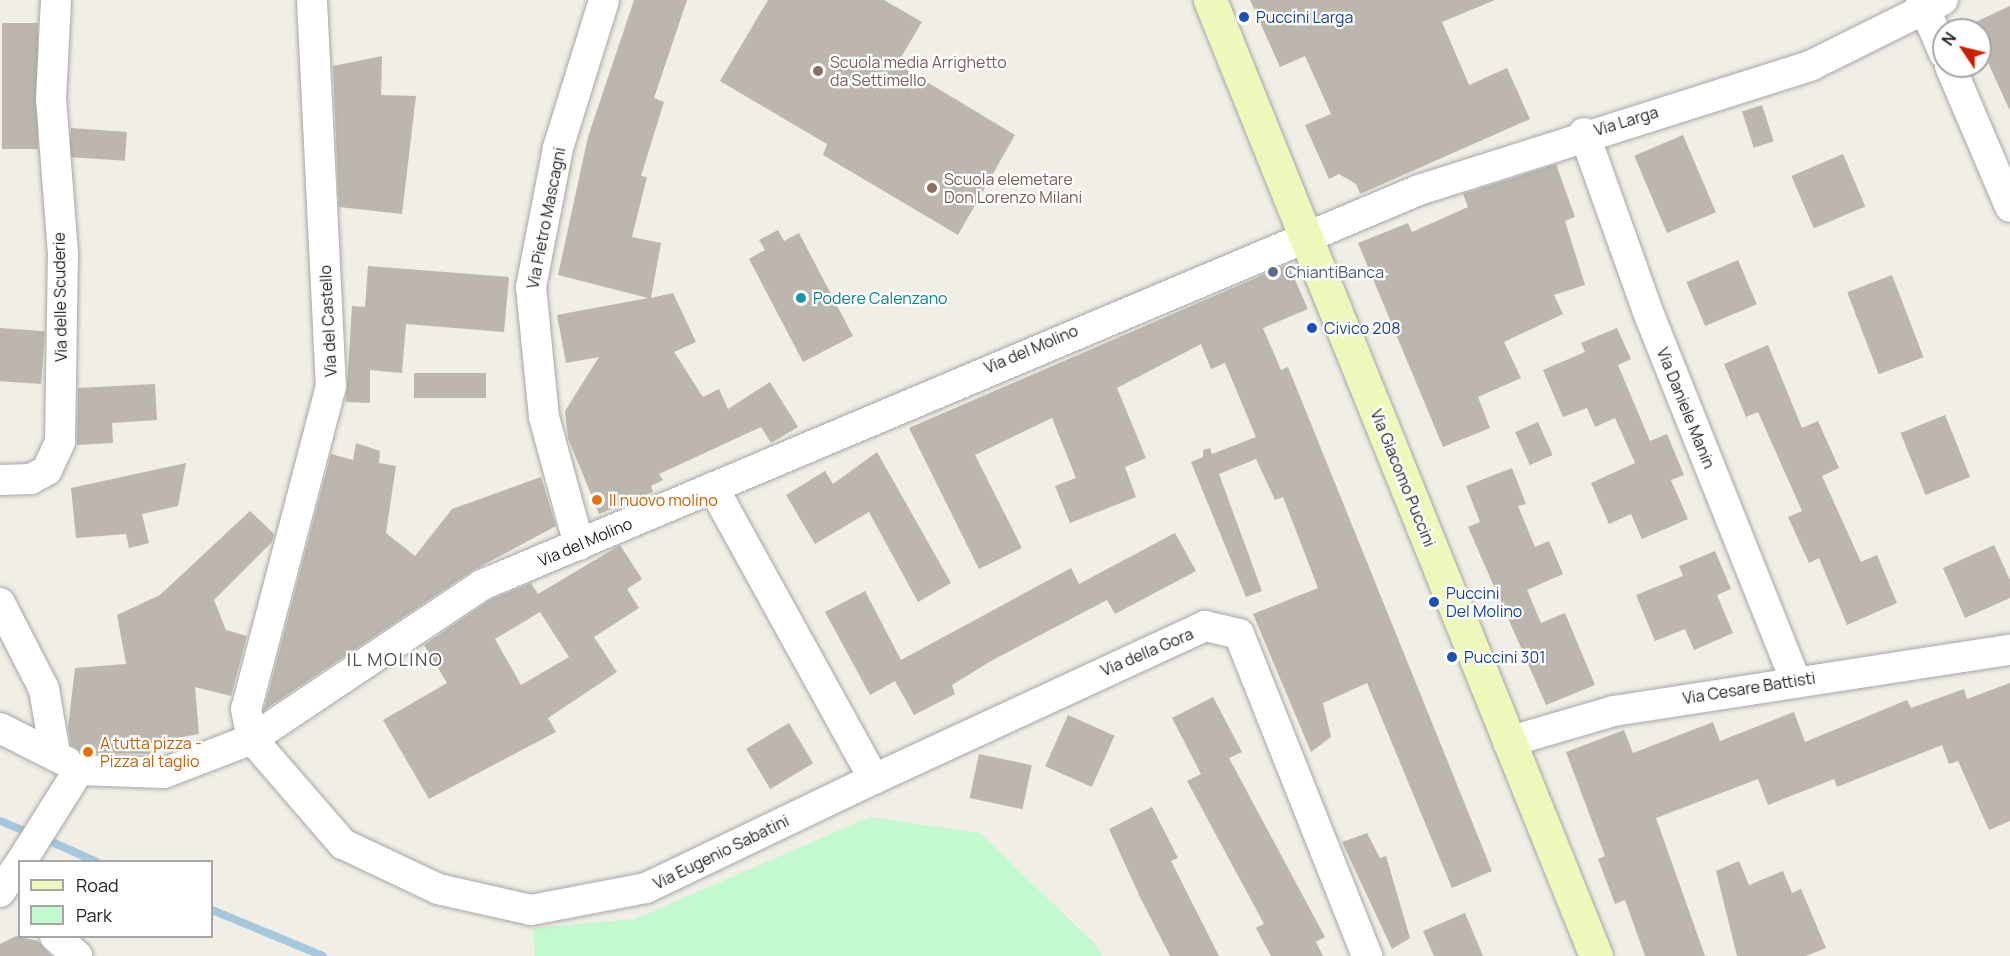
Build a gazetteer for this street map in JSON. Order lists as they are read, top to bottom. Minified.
{"streets":{"street":["Via Larga","Via Pietro Mascagni","Via delle Scuderie","Via del Castello","Via del Molino","Via Daniele Manin","Via Giacomo Puccini","Via della Gora","Via Cesare Battisti","Via Eugenio Sabatini"]},"crossings":[["Via Larga","Via del Molino"],["Via Larga","Via Daniele Manin"],["Via Larga","Via Giacomo Puccini"],["Via Pietro Mascagni","Via del Molino"],["Via del Castello","Via del Molino"],["Via del Castello","Via Eugenio Sabatini"],["Via del Molino","Via Giacomo Puccini"],["Via del Molino","Via Eugenio Sabatini"],["Via Daniele Manin","Via Cesare Battisti"],["Via Giacomo Puccini","Via Cesare Battisti"],["Via della Gora","Via Eugenio Sabatini"]],"districts":["IL MOLINO"],"places":["Puccini Larga","Scuola media Arrighetto da Settimello","Scuola elemetare Don Lorenzo Milani","ChiantiBanca","Podere Calenzano","Civico 208","Il nuovo molino","Puccini Del Molino","Puccini 301","A tutta pizza - Pizza al taglio"],"legend":["Road","Park"],"north":"top left"}
